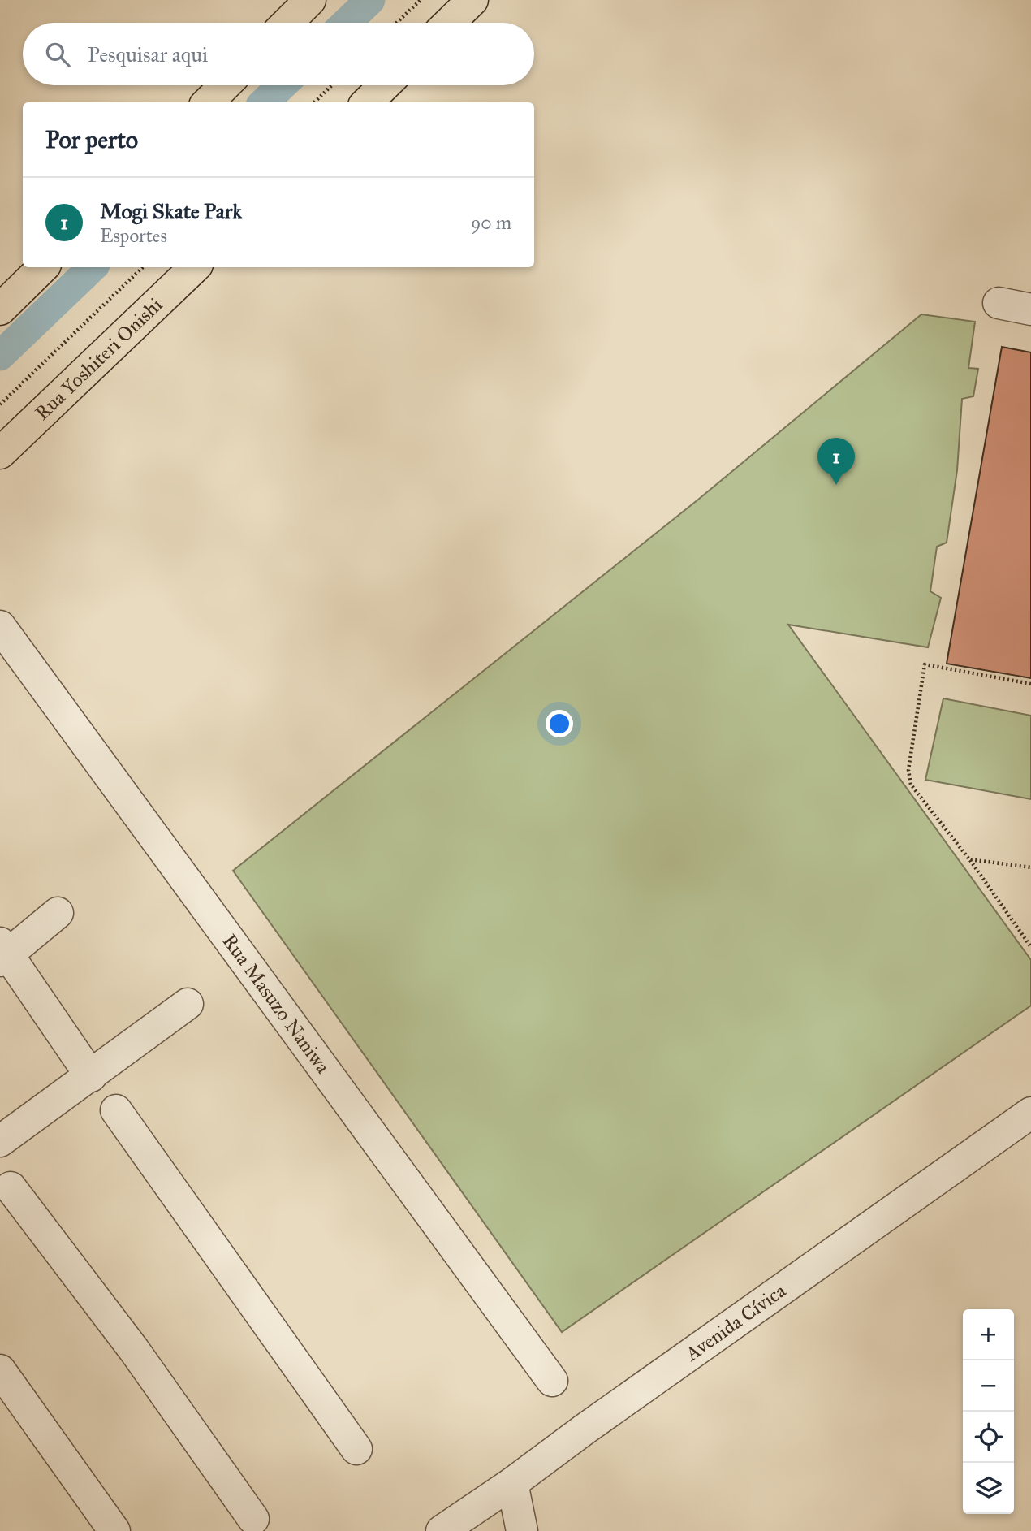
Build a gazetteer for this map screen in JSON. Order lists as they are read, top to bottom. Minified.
{"streets":{"main road":["Rua Yoshiteri Onishi"],"street":["Rua Masuzo Naniwa","Avenida Cívica"]},"page":{"search":"Pesquisar aqui","heading":"Por perto","list":[{"mark":"1","name":"Mogi Skate Park","note":"Esportes","value":"90 m"}],"pins":"1","map_buttons":["+","−"]}}
